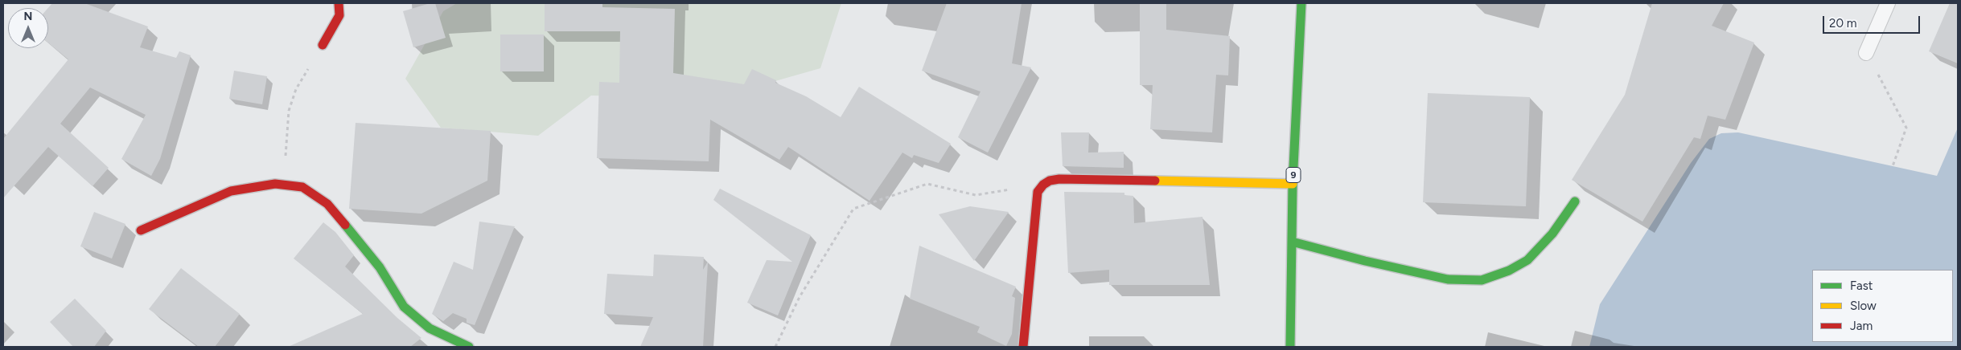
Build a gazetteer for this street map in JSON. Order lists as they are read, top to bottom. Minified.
{"streets":{"main road":["9"]},"legend":["Fast","Slow","Jam"],"scale_bar":"20 m","north":"top"}
